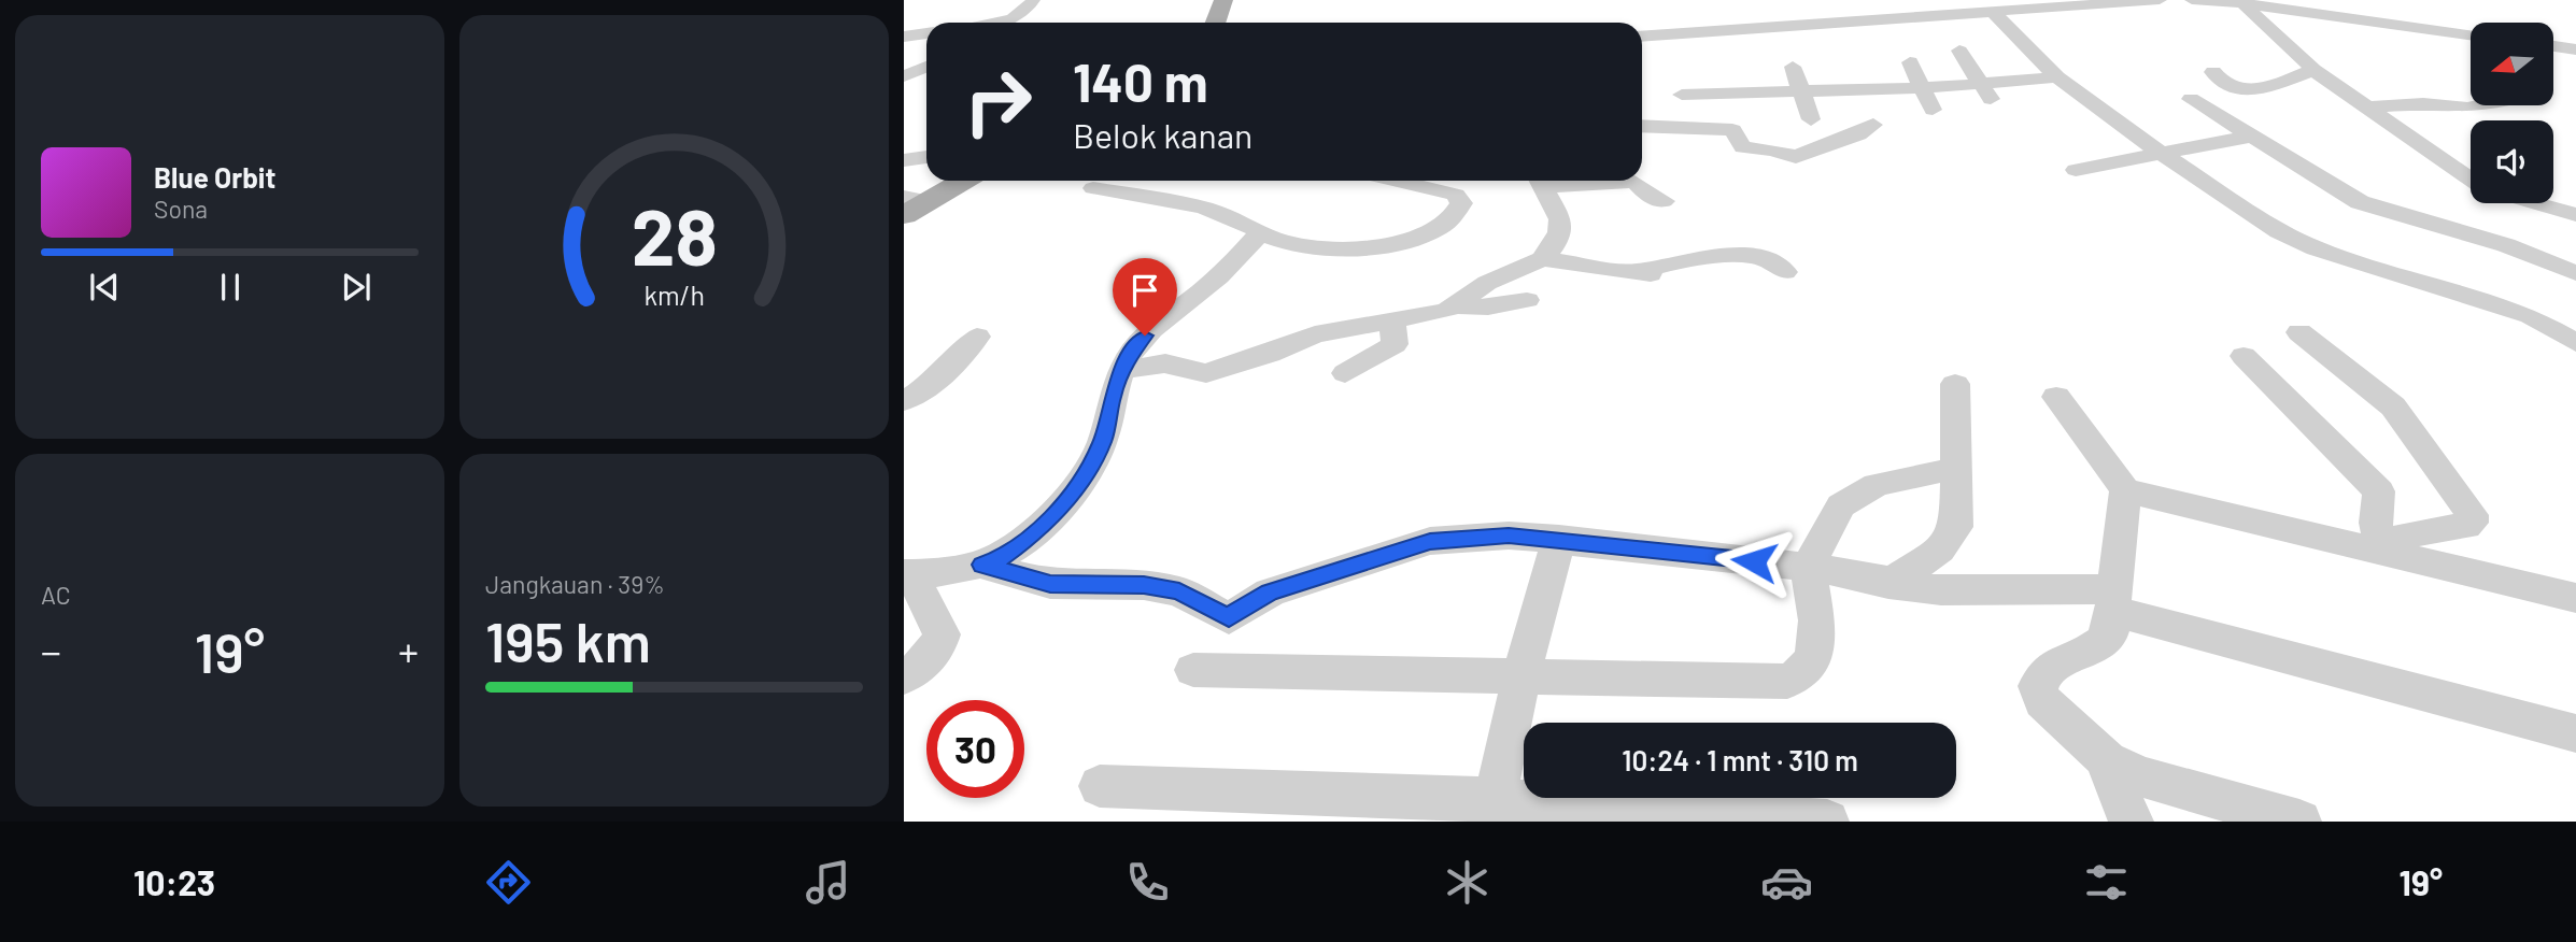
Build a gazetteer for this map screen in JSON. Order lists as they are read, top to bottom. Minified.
{"north":"left","page":{"turn":["140 m","Belok kanan"],"song":["Blue Orbit","Sona"],"tile":["AC",["Jangkauan · 39%","195 km"]],"heat":["−","19°","+"],"limit":"30","trip":"10:24 · 1 mnt · 310 m","tabs":["10:23","19°"],"gauge":["28","km/h"]}}
